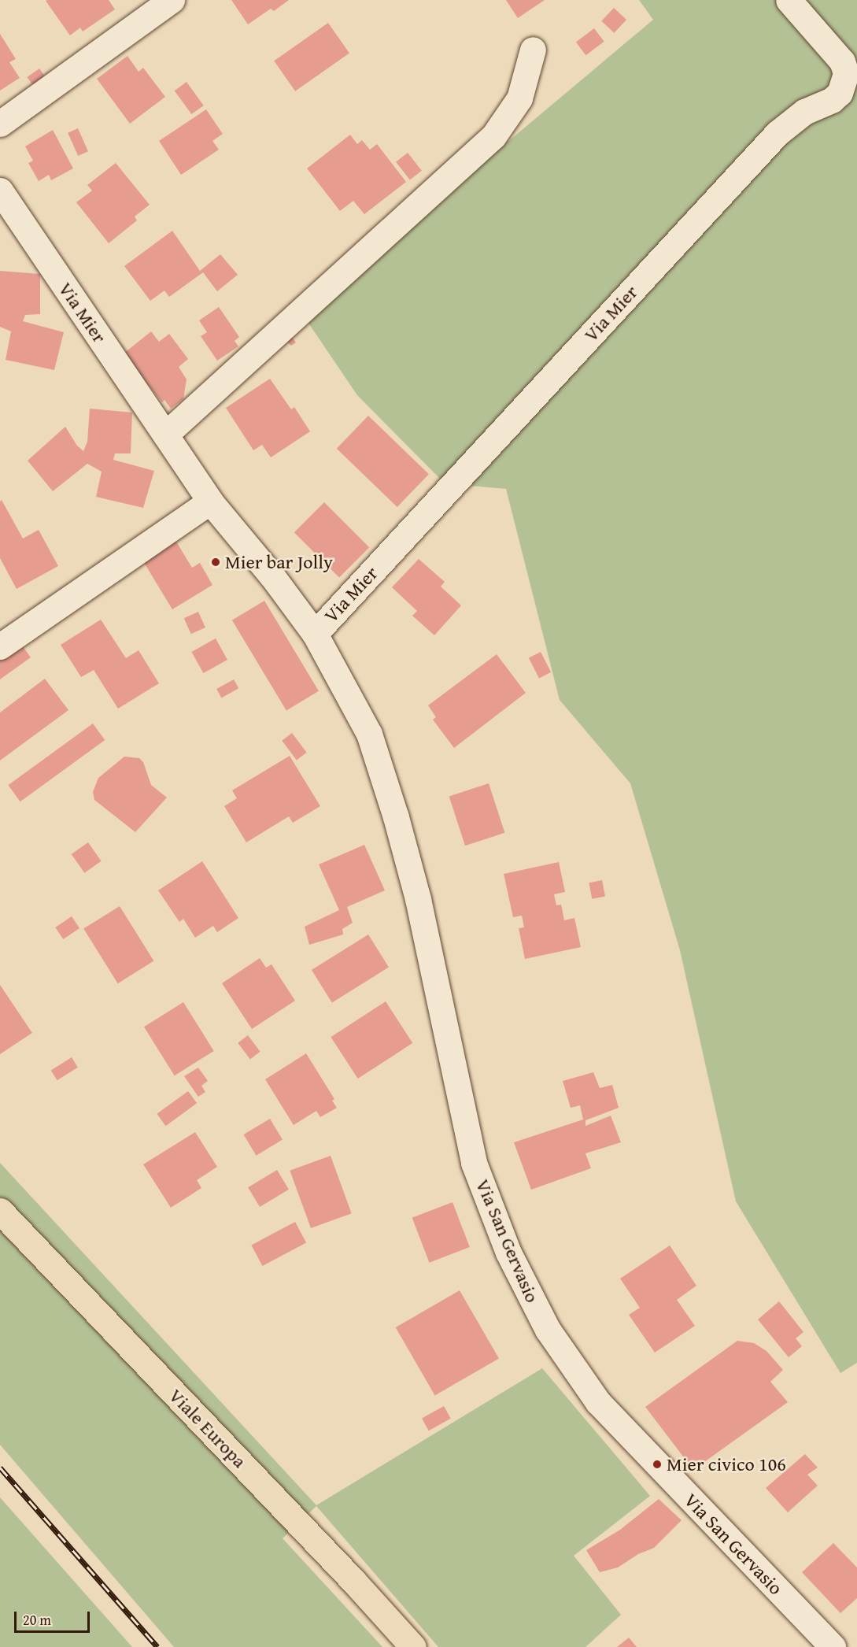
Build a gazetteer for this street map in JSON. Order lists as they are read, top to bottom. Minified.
{"streets":{"main road":["Viale Europa"],"street":["Via Mier","Via San Gervasio"]},"crossings":[["Via Mier","Via San Gervasio"]],"places":["Mier bar Jolly","Mier civico 106"],"scale_bar":"20 m"}
